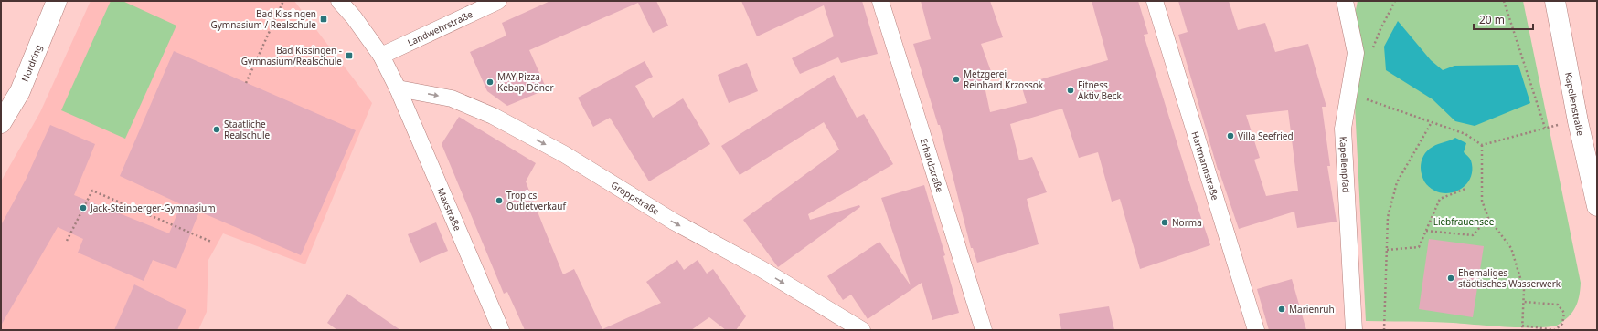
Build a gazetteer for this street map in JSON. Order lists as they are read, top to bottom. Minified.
{"streets":{"street":["Landwehrstraße","Nordring","Kapellenstraße","Kapellenpfad","Erhardstraße","Hartmannstraße","Groppstraße","Maxstraße"]},"crossings":[["Landwehrstraße","Maxstraße"],["Groppstraße","Maxstraße"]],"one_way":["Groppstraße"],"parks":["Liebfrauensee"],"places":{"transit":["Bad Kissingen Gymnasium / Realschule","Bad Kissingen - Gymnasium/Realschule"],"other":["Metzgerei Reinhard Krzossok","MAY Pizza Kebap Döner","Fitness Aktiv Beck","Staatliche Realschule","Villa Seefried","Tropics Outletverkauf","Jack-Steinberger-Gymnasium","Norma","Ehemaliges städtisches Wasserwerk","Marienruh"]},"scale_bar":"20 m"}
